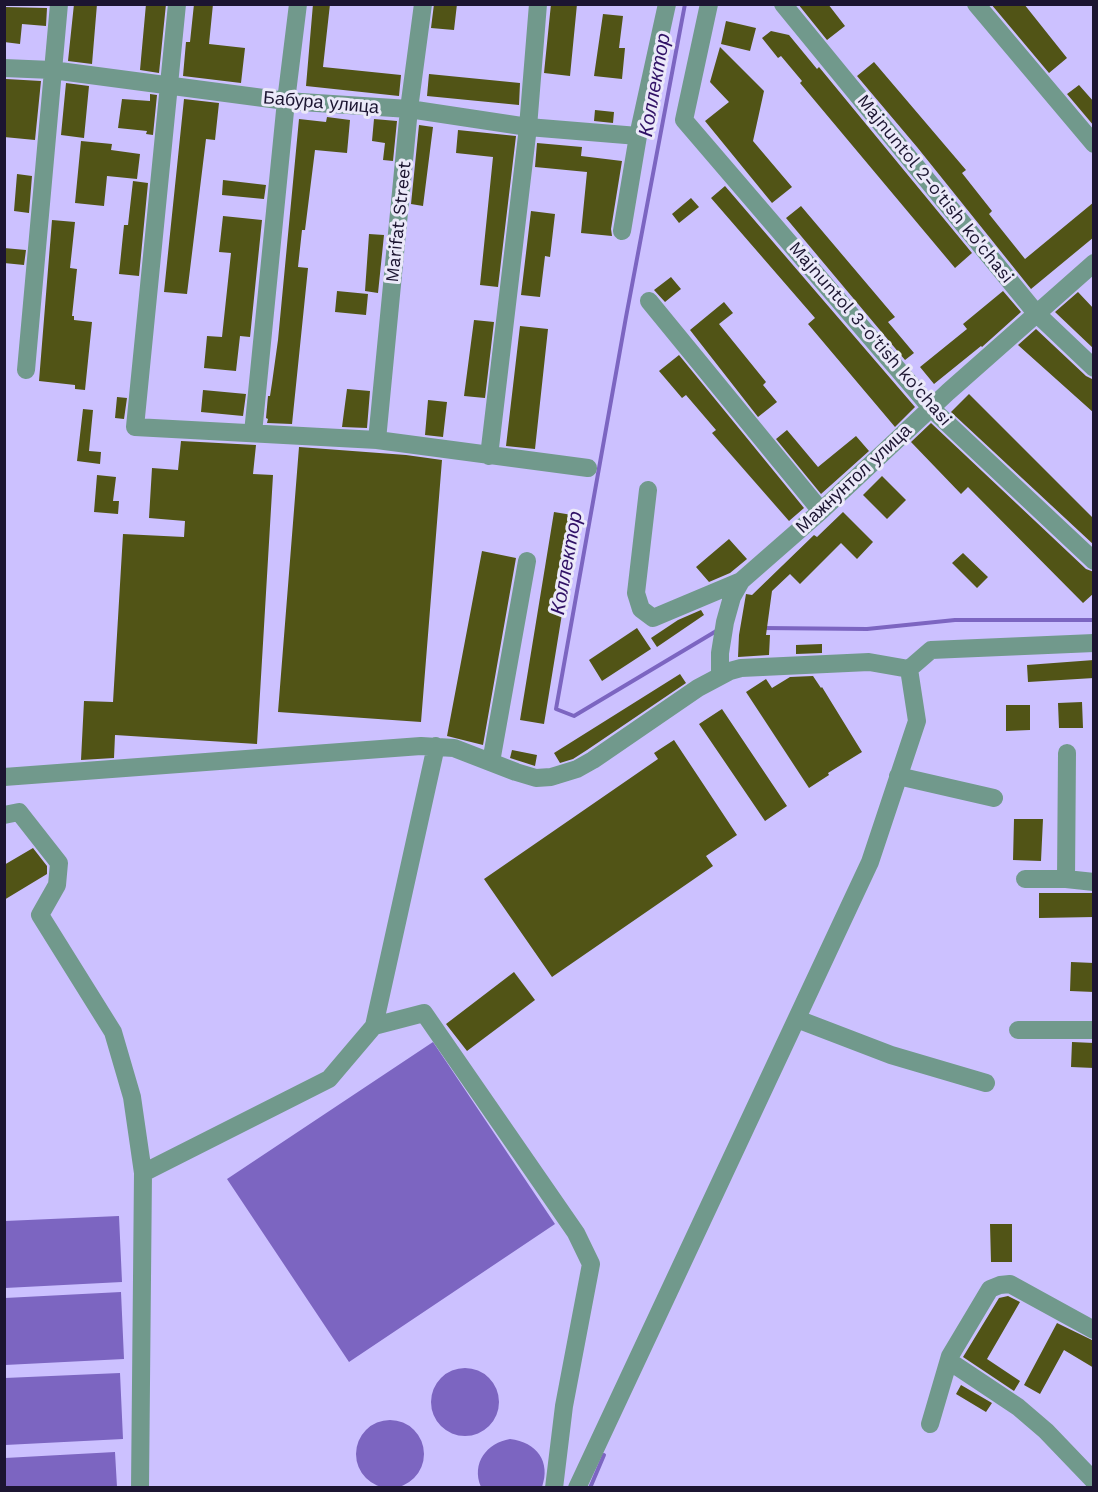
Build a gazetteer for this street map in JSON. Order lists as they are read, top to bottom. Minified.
{"streets":{"street":["Бабура улица","Majnuntol 2-o'tish ko'chasi","Marifat Street","Majnuntol 3-o'tish ko'chasi","Мажнунтол улица"]},"crossings":[["Бабура улица","Marifat Street"],["Majnuntol 2-o'tish ko'chasi","Мажнунтол улица"],["Majnuntol 3-o'tish ko'chasi","Мажнунтол улица"]],"water":["Коллектор"]}
